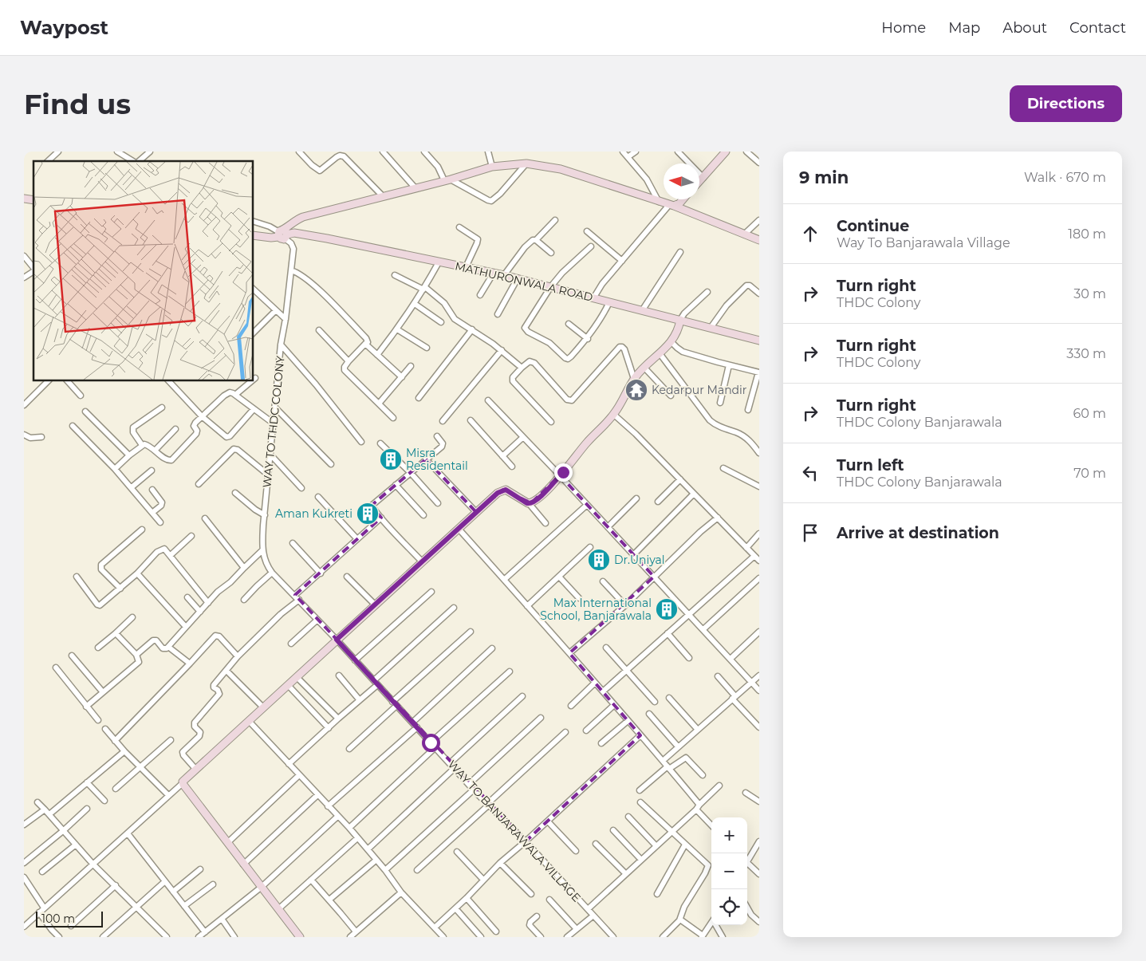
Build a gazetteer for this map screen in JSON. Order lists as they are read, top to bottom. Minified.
{"streets":{"street":["MATHURONWALA ROAD","WAY TO THDC COLONY","WAY TO BANJARAWALA VILLAGE"]},"crossings":[["MATHURONWALA ROAD","WAY TO THDC COLONY"],["WAY TO THDC COLONY","WAY TO BANJARAWALA VILLAGE"]],"places":{"temple":["Kedarpur Mandir"],"building":["Misra Residentail","Aman Kukreti","Dr.Uniyal","Max International School, Banjarawala"]},"scale_bar":"100 m","north":"left","page":{"header":"Waypost","nav":["Home","Map","About","Contact"],"buttons":"Directions","title":"Find us","heading":["9 min","Walk · 670 m"],"list":[["Continue","Way To Banjarawala Village","180 m"],["Turn right","THDC Colony","30 m"],["Turn right","THDC Colony","330 m"],["Turn right","THDC Colony Banjarawala","60 m"],["Turn left","THDC Colony Banjarawala","70 m"],"Arrive at destination"],"map_buttons":["+","−"],"scale":"100 m"}}
